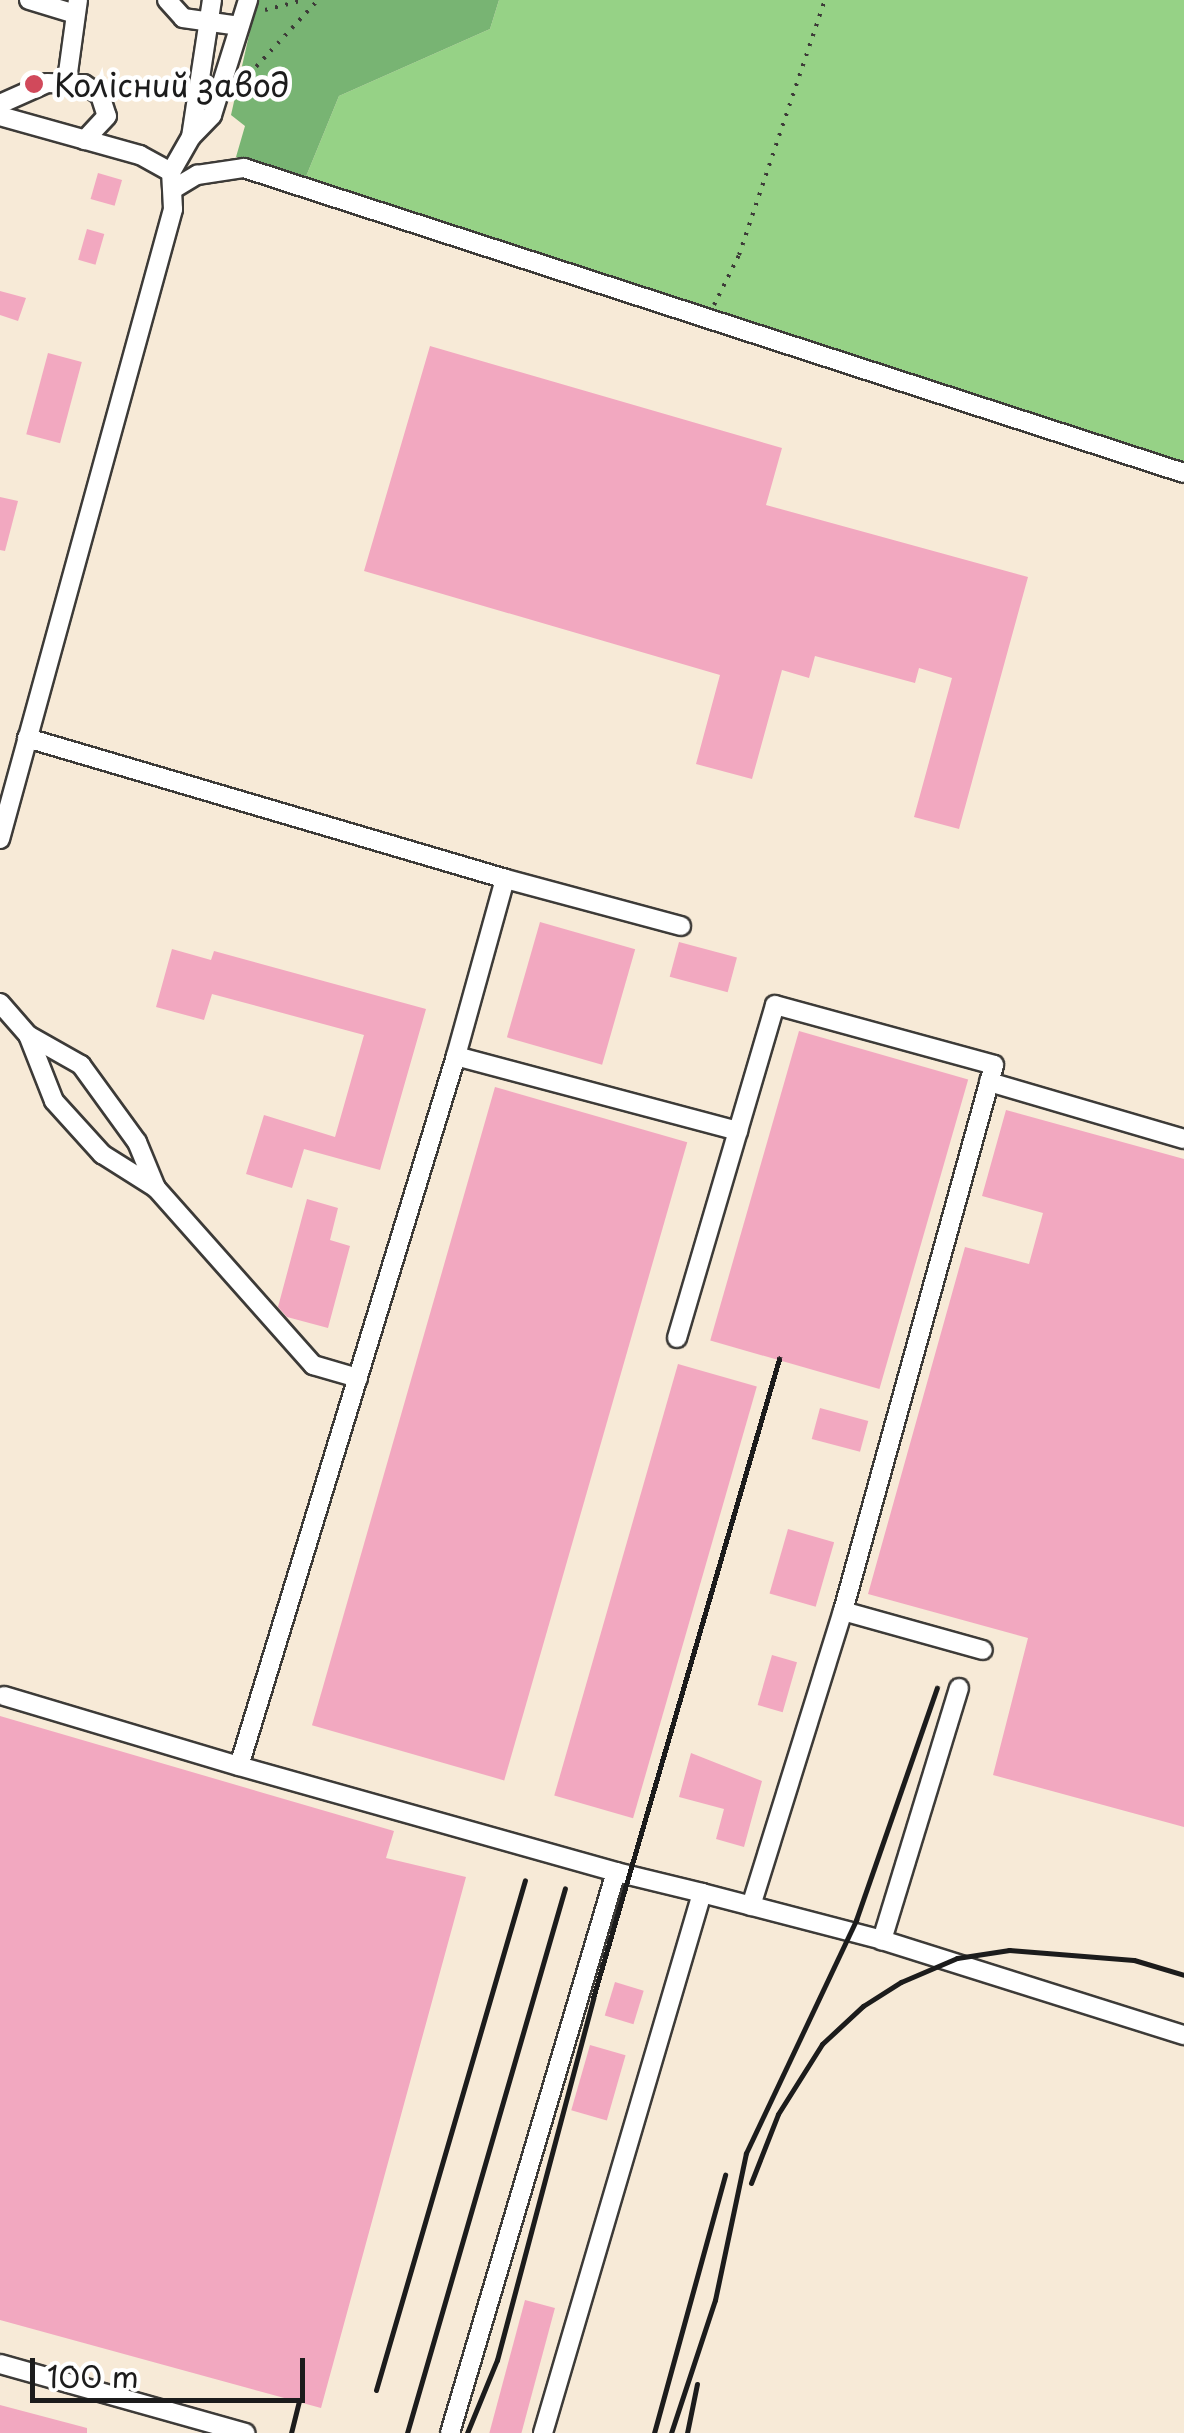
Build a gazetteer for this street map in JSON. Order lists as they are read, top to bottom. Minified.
{"places":["Колісний завод"],"scale_bar":"100 m"}
